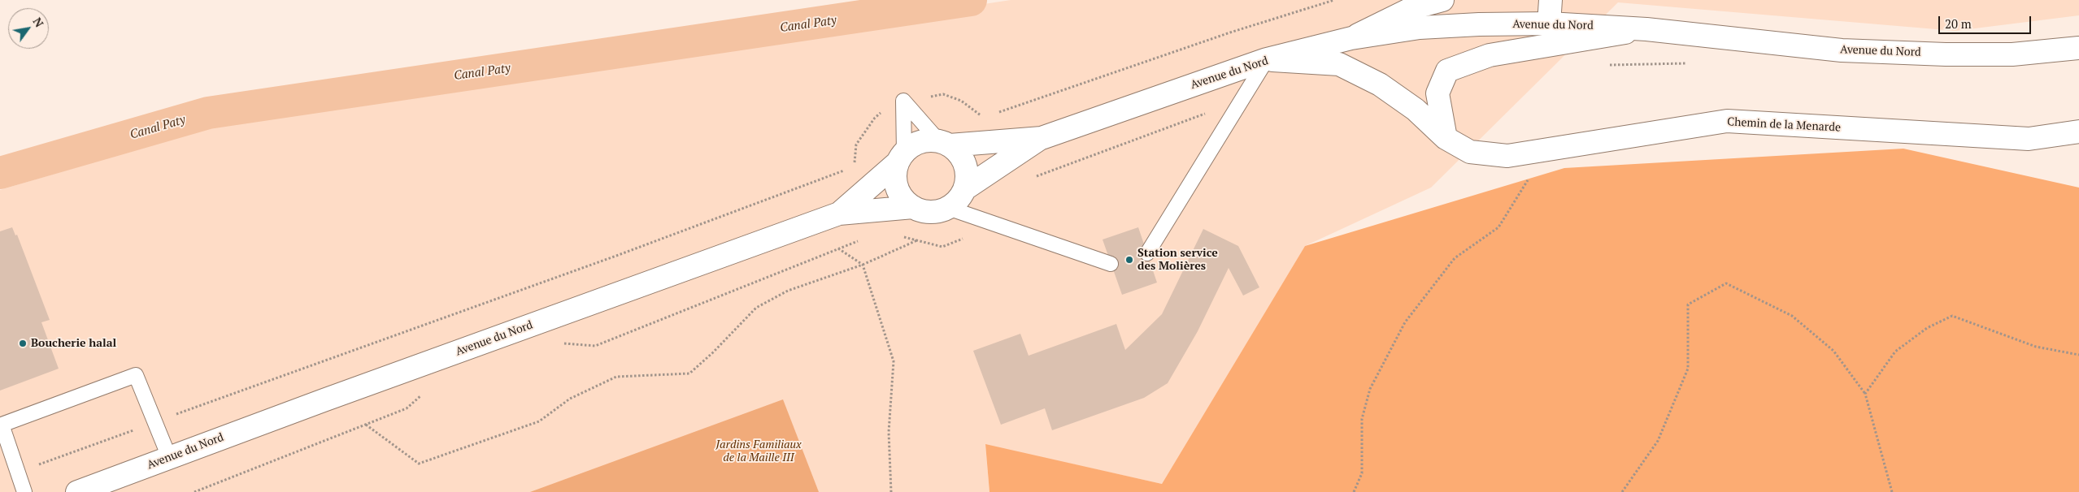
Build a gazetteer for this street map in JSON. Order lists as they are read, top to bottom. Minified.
{"streets":{"main road":["Avenue du Nord","Chemin de la Menarde"]},"crossings":[["Avenue du Nord","Chemin de la Menarde"]],"water":["Canal Paty"],"parks":["Jardins Familiaux de la Maille III"],"places":["Station service des Molières","Boucherie halal"],"scale_bar":"20 m","north":"top right"}
